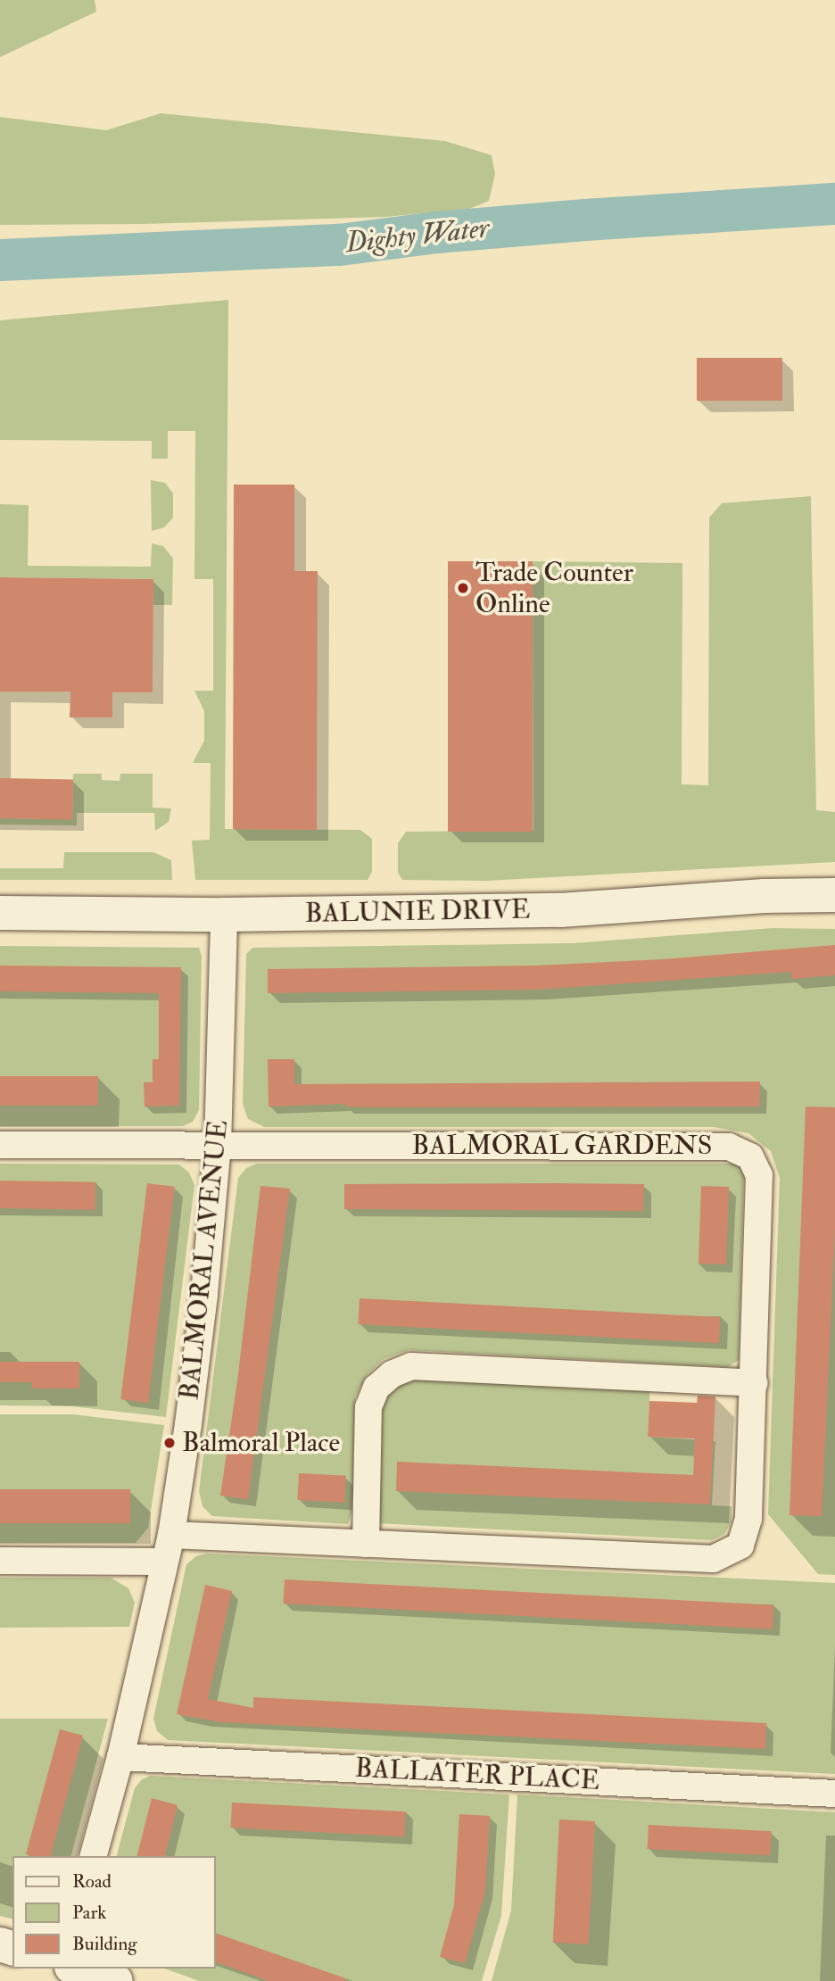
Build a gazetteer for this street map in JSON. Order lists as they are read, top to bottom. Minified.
{"streets":{"street":["BALUNIE DRIVE","BALMORAL GARDENS","BALMORAL AVENUE","BALLATER PLACE"]},"crossings":[["BALUNIE DRIVE","BALMORAL AVENUE"],["BALMORAL GARDENS","BALMORAL AVENUE"],["BALMORAL AVENUE","BALLATER PLACE"]],"water":["Dighty Water"],"places":["Trade Counter Online","Balmoral Place"],"legend":["Road","Park","Building"]}
